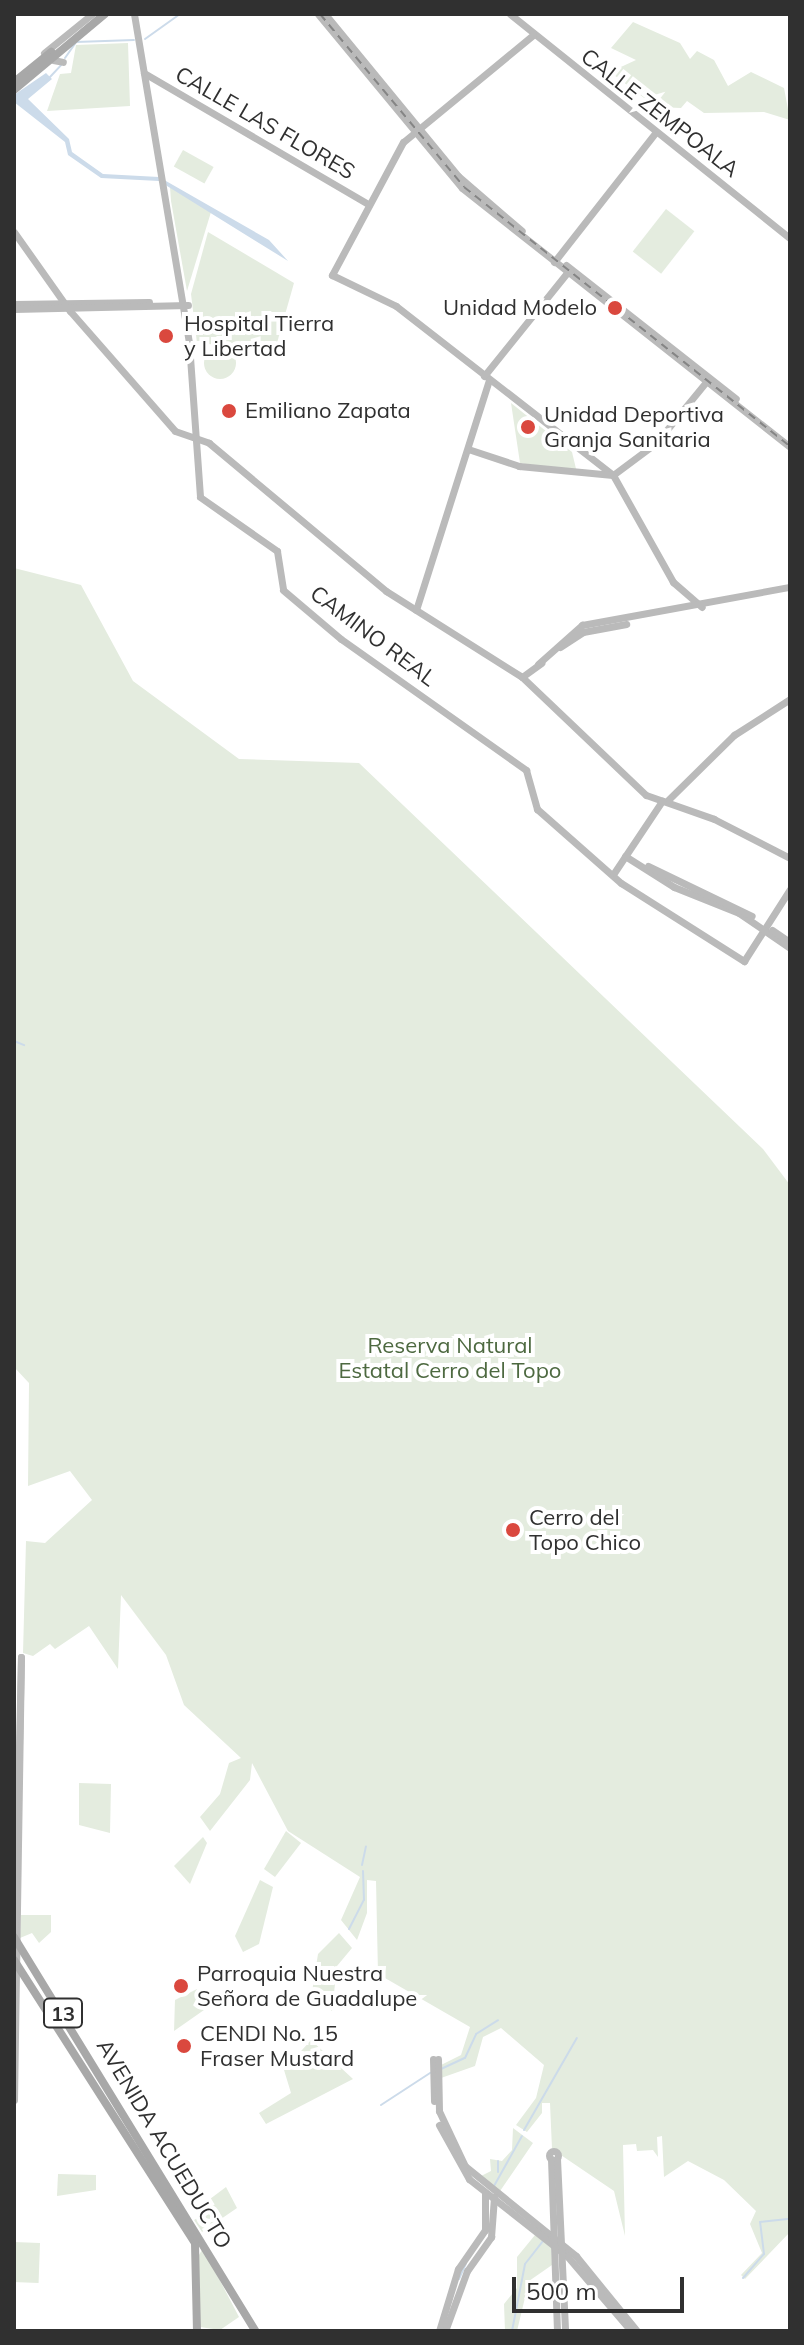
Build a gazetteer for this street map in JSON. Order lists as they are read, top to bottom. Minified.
{"streets":{"main road":["13","AVENIDA ACUEDUCTO"],"street":["CALLE ZEMPOALA","CALLE LAS FLORES","CAMINO REAL"]},"parks":["Reserva Natural Estatal Cerro del Topo"],"places":["Unidad Modelo","Hospital Tierra y Libertad","Emiliano Zapata","Unidad Deportiva Granja Sanitaria","Cerro del Topo Chico","Parroquia Nuestra Señora de Guadalupe","CENDI No. 15 Fraser Mustard"],"scale_bar":"500 m"}
